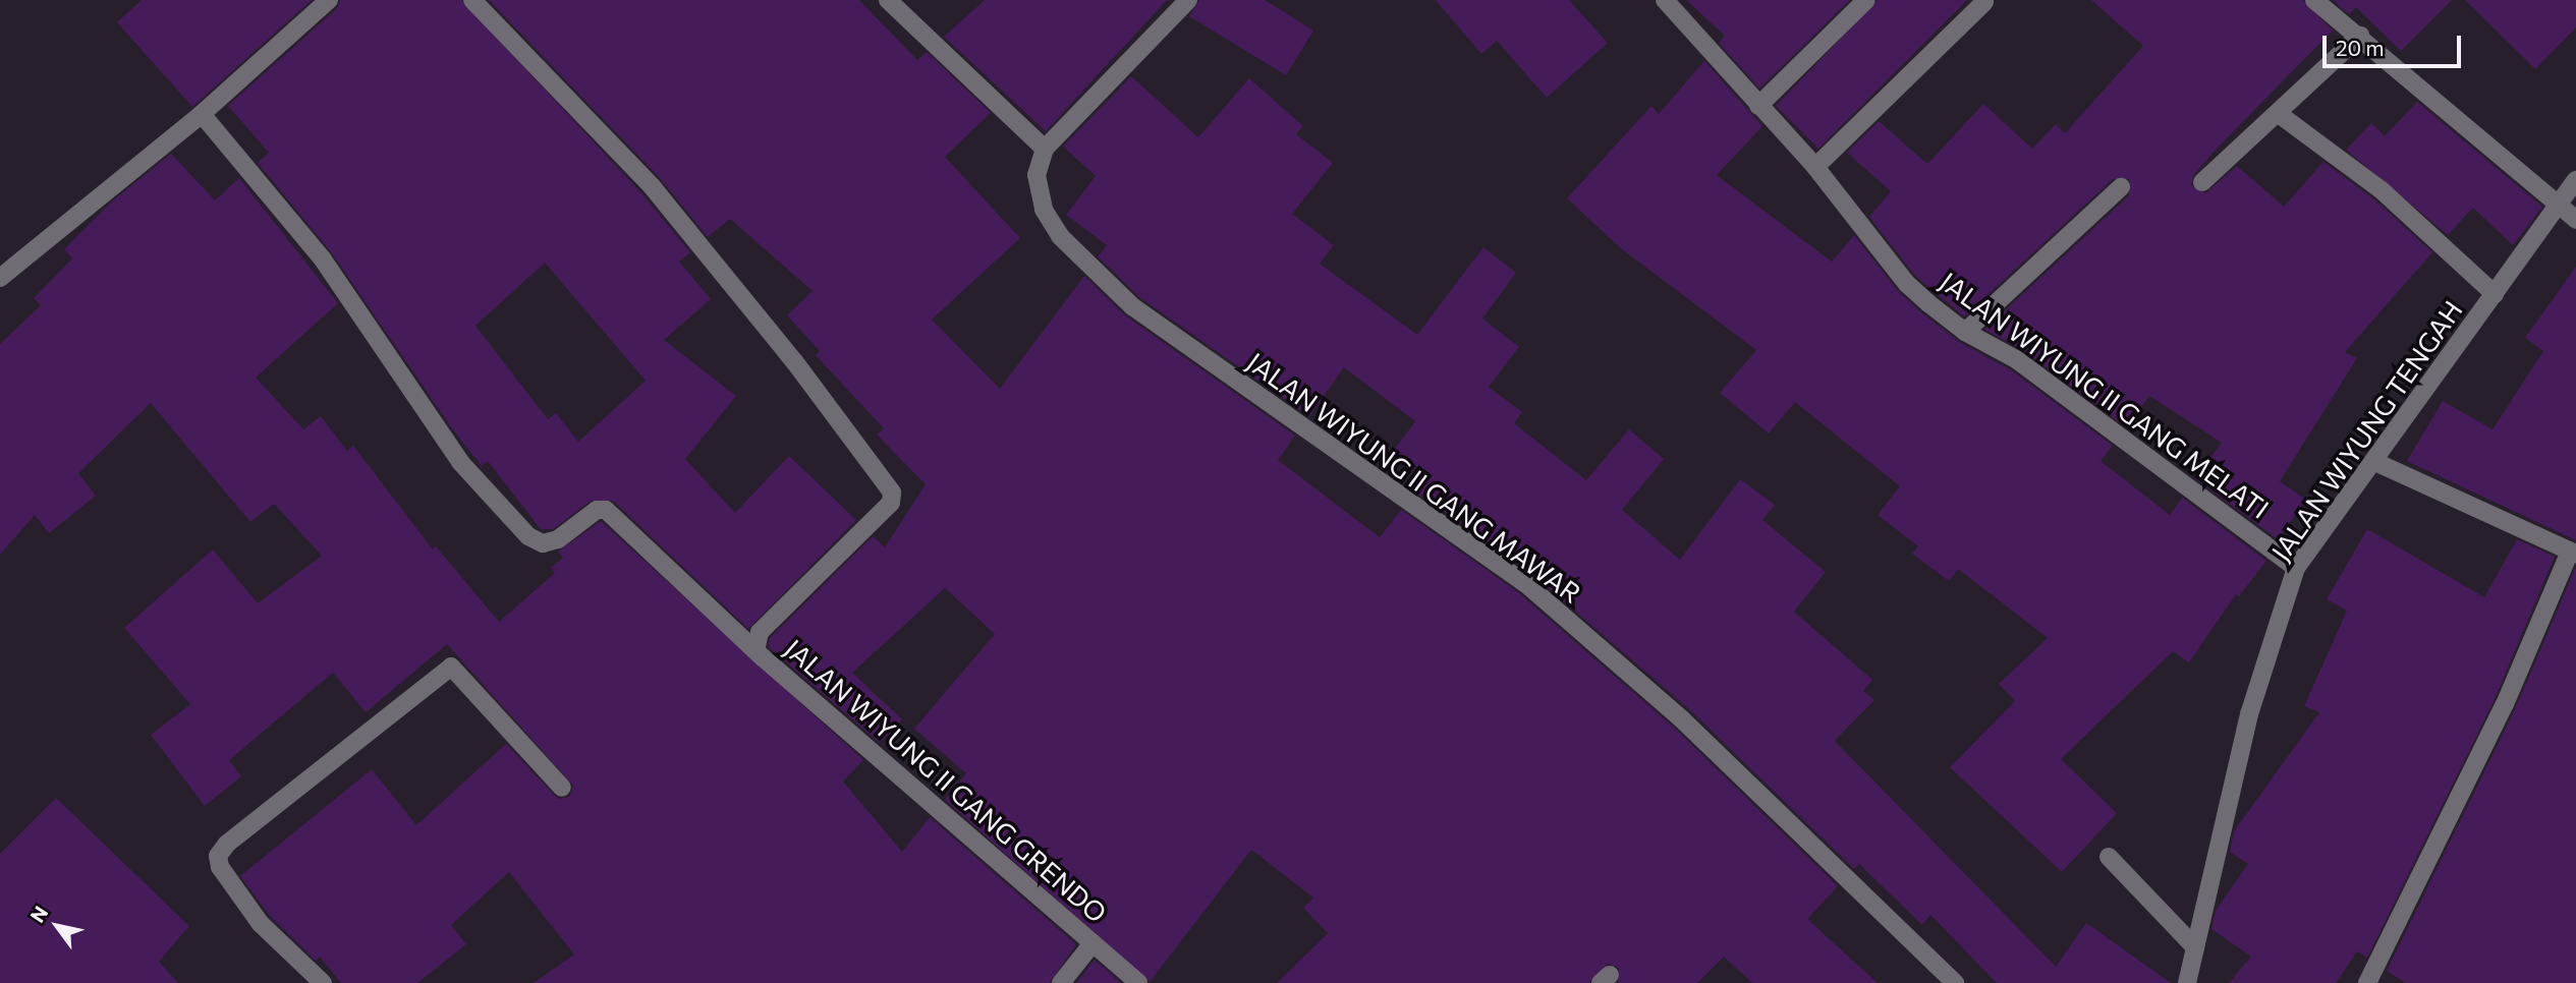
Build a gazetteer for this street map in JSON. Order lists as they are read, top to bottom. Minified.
{"streets":{"street":["JALAN WIYUNG II GANG MELATI","JALAN WIYUNG TENGAH","JALAN WIYUNG II GANG MAWAR","JALAN WIYUNG II GANG GRENDO"]},"crossings":[["JALAN WIYUNG II GANG MELATI","JALAN WIYUNG TENGAH"]],"scale_bar":"20 m","north":"top left"}
